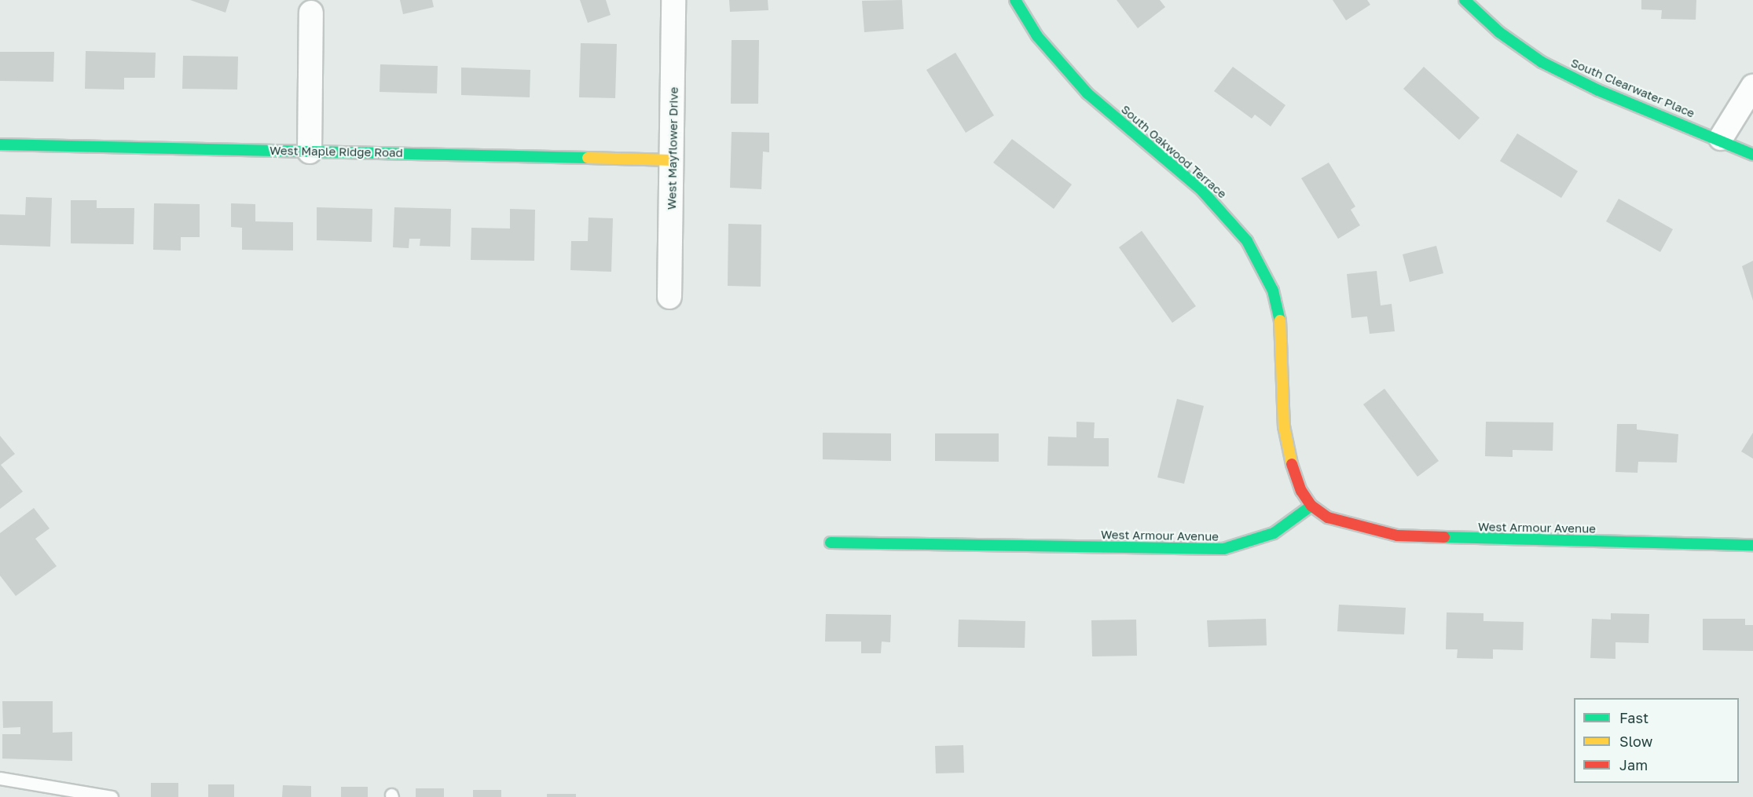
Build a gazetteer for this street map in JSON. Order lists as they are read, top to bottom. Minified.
{"streets":{"street":["South Clearwater Place","West Mayflower Drive","West Maple Ridge Road","South Oakwood Terrace","West Armour Avenue"]},"crossings":[["West Mayflower Drive","West Maple Ridge Road"],["South Oakwood Terrace","West Armour Avenue"]],"legend":["Fast","Slow","Jam"]}
